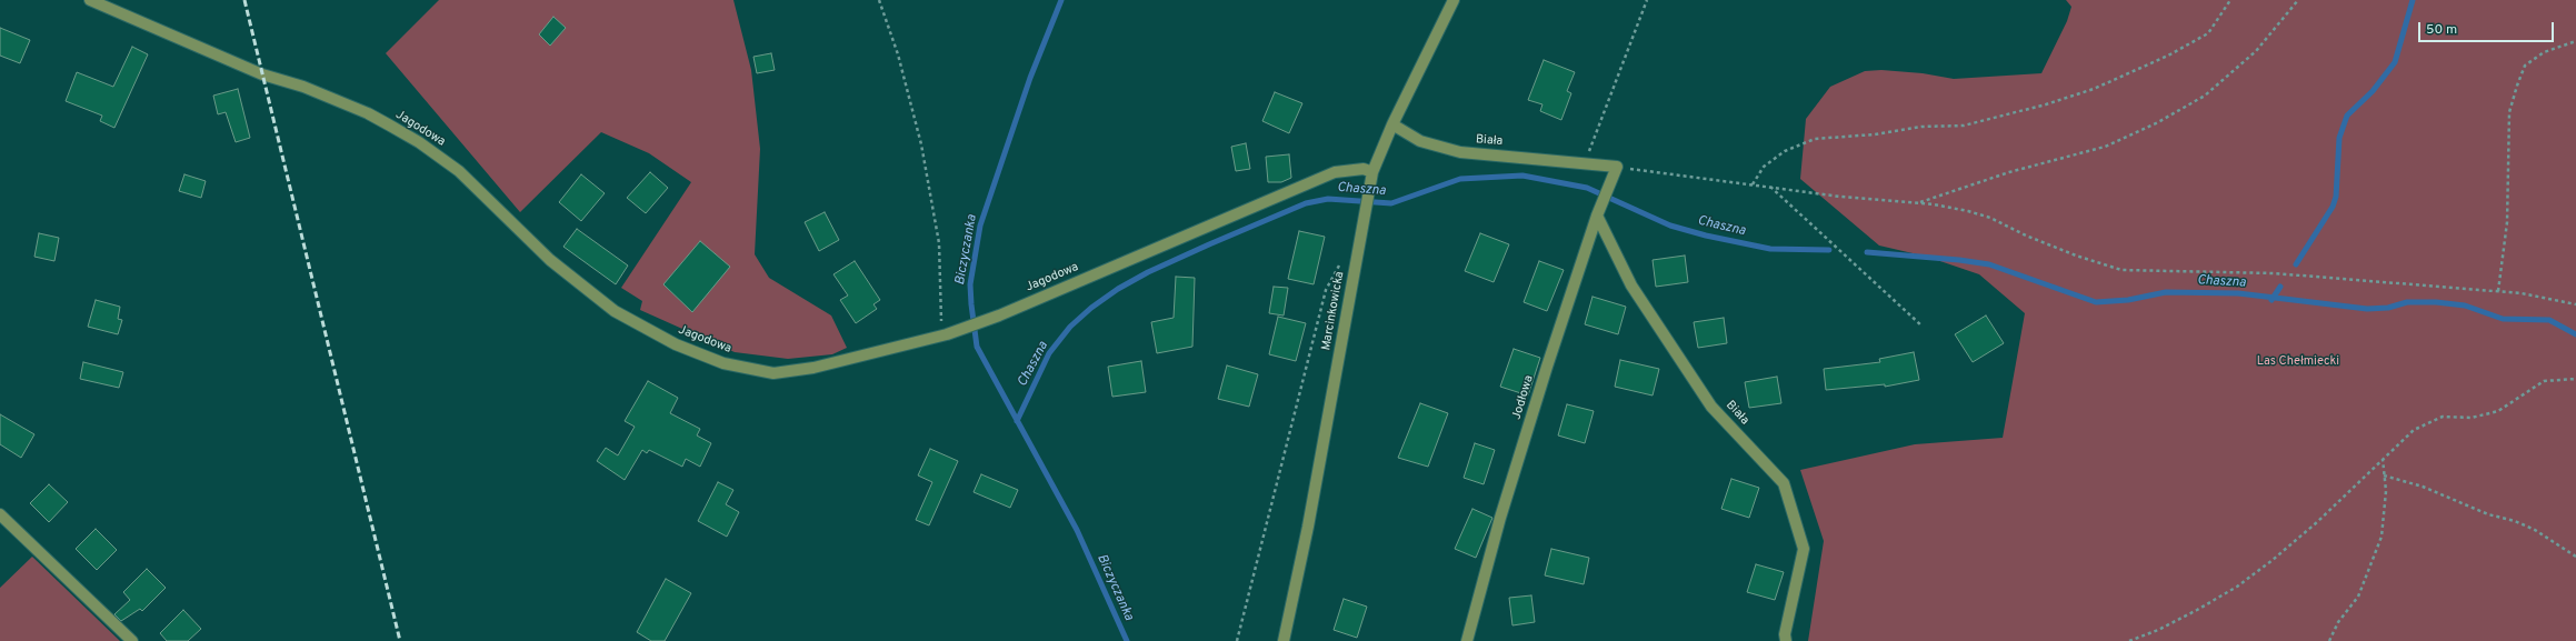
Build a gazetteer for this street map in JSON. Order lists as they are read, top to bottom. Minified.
{"streets":{"street":["Jagodowa","Biała","Marcinkowicka","Jodłowa"]},"crossings":[["Jagodowa","Marcinkowicka"],["Biała","Marcinkowicka"],["Biała","Jodłowa"]],"water":["Chaszna","Biczyczanka"],"parks":["Las Chełmiecki"],"scale_bar":"50 m"}
